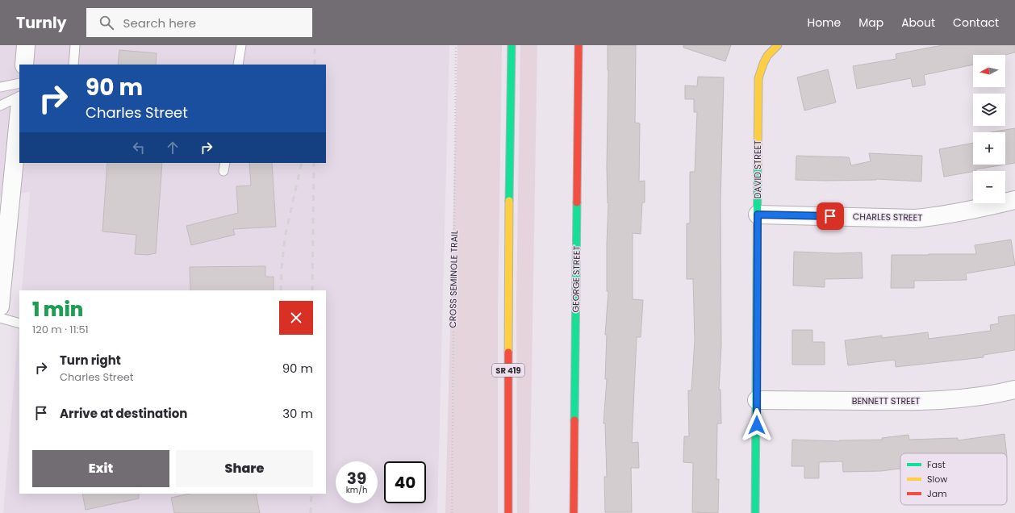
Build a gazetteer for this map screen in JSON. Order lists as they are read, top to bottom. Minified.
{"streets":{"street":["DAVID STREET","CHARLES STREET","GEORGE STREET","SR 419","BENNETT STREET"],"path":["CROSS SEMINOLE TRAIL"]},"crossings":[["DAVID STREET","CHARLES STREET"],["DAVID STREET","BENNETT STREET"]],"legend":["Fast","Slow","Jam"],"north":"left","page":{"header":"Turnly","search":"Search here","nav":["Home","Map","About","Contact"],"map_buttons":["+","−"],"turn":["90 m","Charles Street"],"heading":["1 min","120 m · 11:51"],"list":[{"name":"Turn right","note":"Charles Street","value":"90 m"},{"name":"Arrive at destination","value":"30 m"}],"buttons":["Exit","Share"],"speed":"39 km/h","limit":"40"}}
